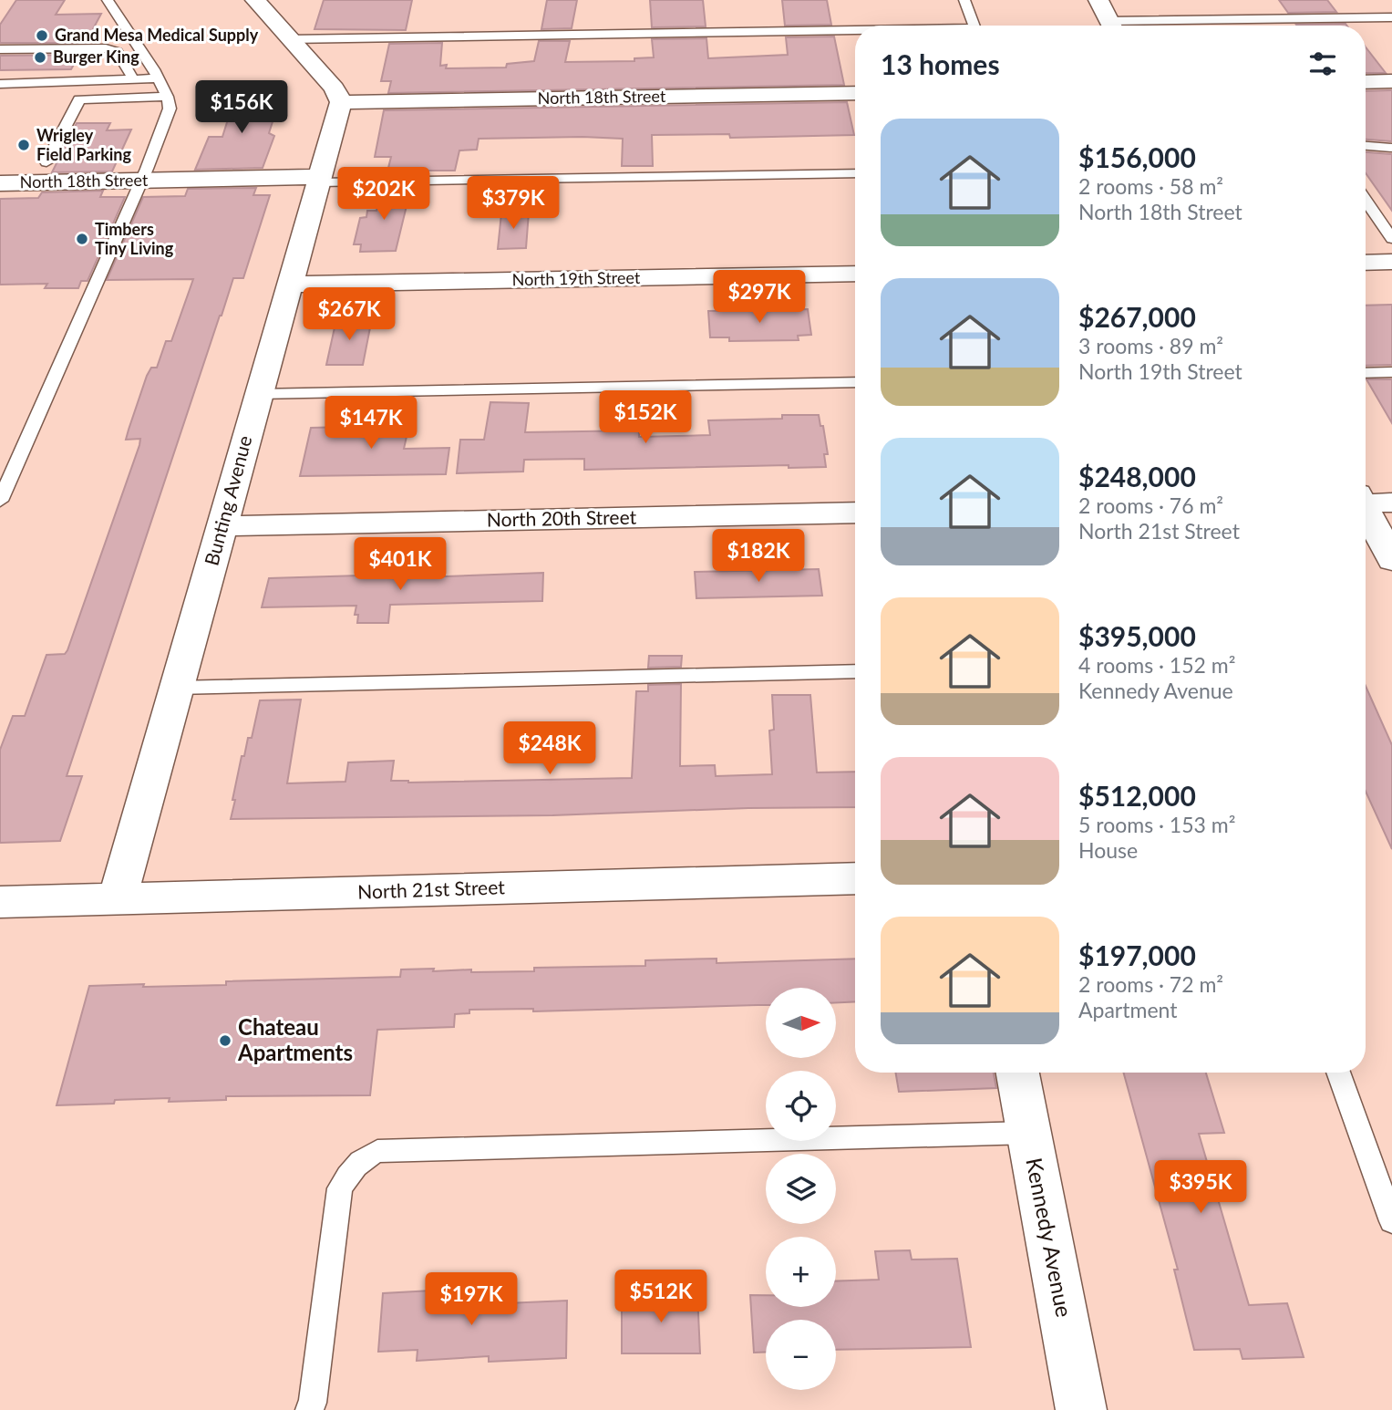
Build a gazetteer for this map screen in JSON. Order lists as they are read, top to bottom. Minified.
{"streets":{"street":["North 18th Street","North 19th Street","Bunting Avenue","North 20th Street","North 21st Street","Kennedy Avenue"]},"crossings":[["North 18th Street","Bunting Avenue"],["North 19th Street","Bunting Avenue"],["Bunting Avenue","North 20th Street"],["Bunting Avenue","North 21st Street"]],"places":["Grand Mesa Medical Supply","Burger King","Wrigley Field Parking","Timbers Tiny Living","Chateau Apartments"],"north":"right","page":{"heading":"13 homes","price":["$156K","$202K","$379K","$297K","$267K","$152K","$147K","$182K","$401K","$248K","$395K","$512K","$197K"],"list":[{"name":"$156,000","note":"2 rooms · 58 m² · North 18th Street"},{"name":"$267,000","note":"3 rooms · 89 m² · North 19th Street"},{"name":"$248,000","note":"2 rooms · 76 m² · North 21st Street"},{"name":"$395,000","note":"4 rooms · 152 m² · Kennedy Avenue"},{"name":"$512,000","note":"5 rooms · 153 m² · House"},{"name":"$197,000","note":"2 rooms · 72 m² · Apartment"}],"map_buttons":["+","−"]}}
